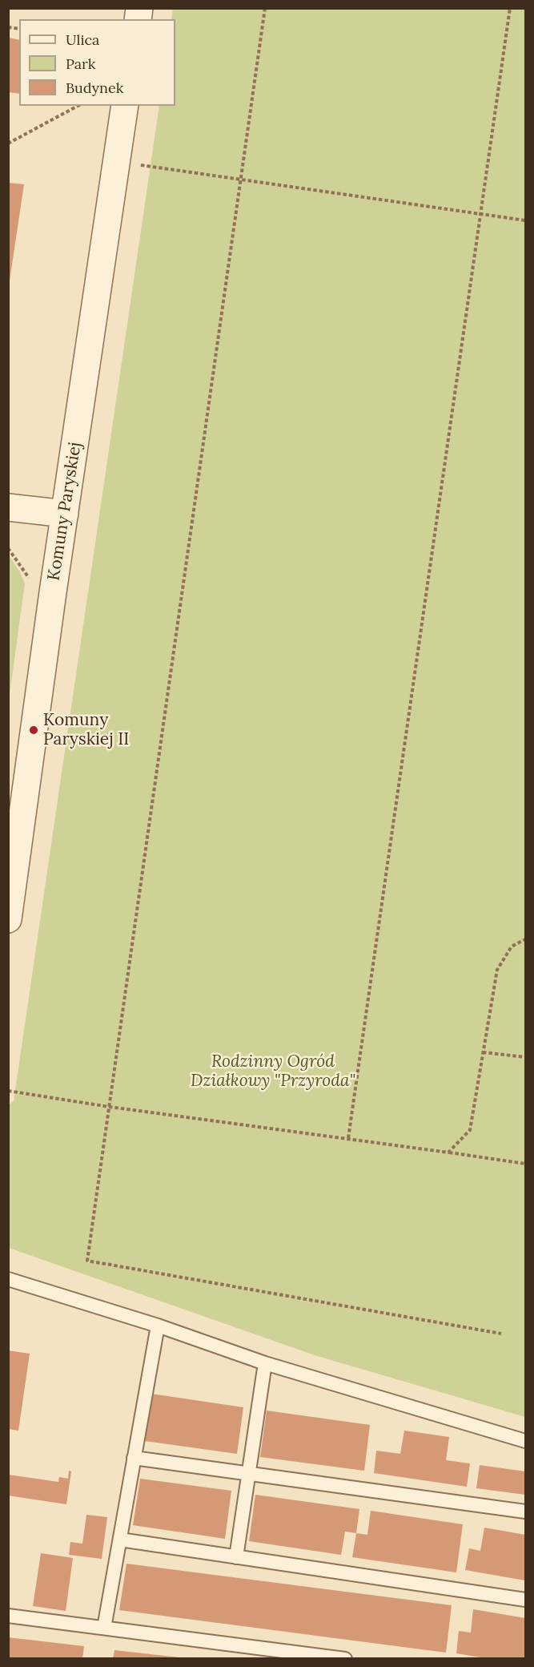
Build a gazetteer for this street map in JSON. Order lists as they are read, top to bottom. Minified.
{"streets":{"street":["Komuny Paryskiej"]},"parks":["Rodzinny Ogród Działkowy \"Przyroda\""],"places":["Komuny Paryskiej II"],"legend":["Ulica","Park","Budynek"]}
